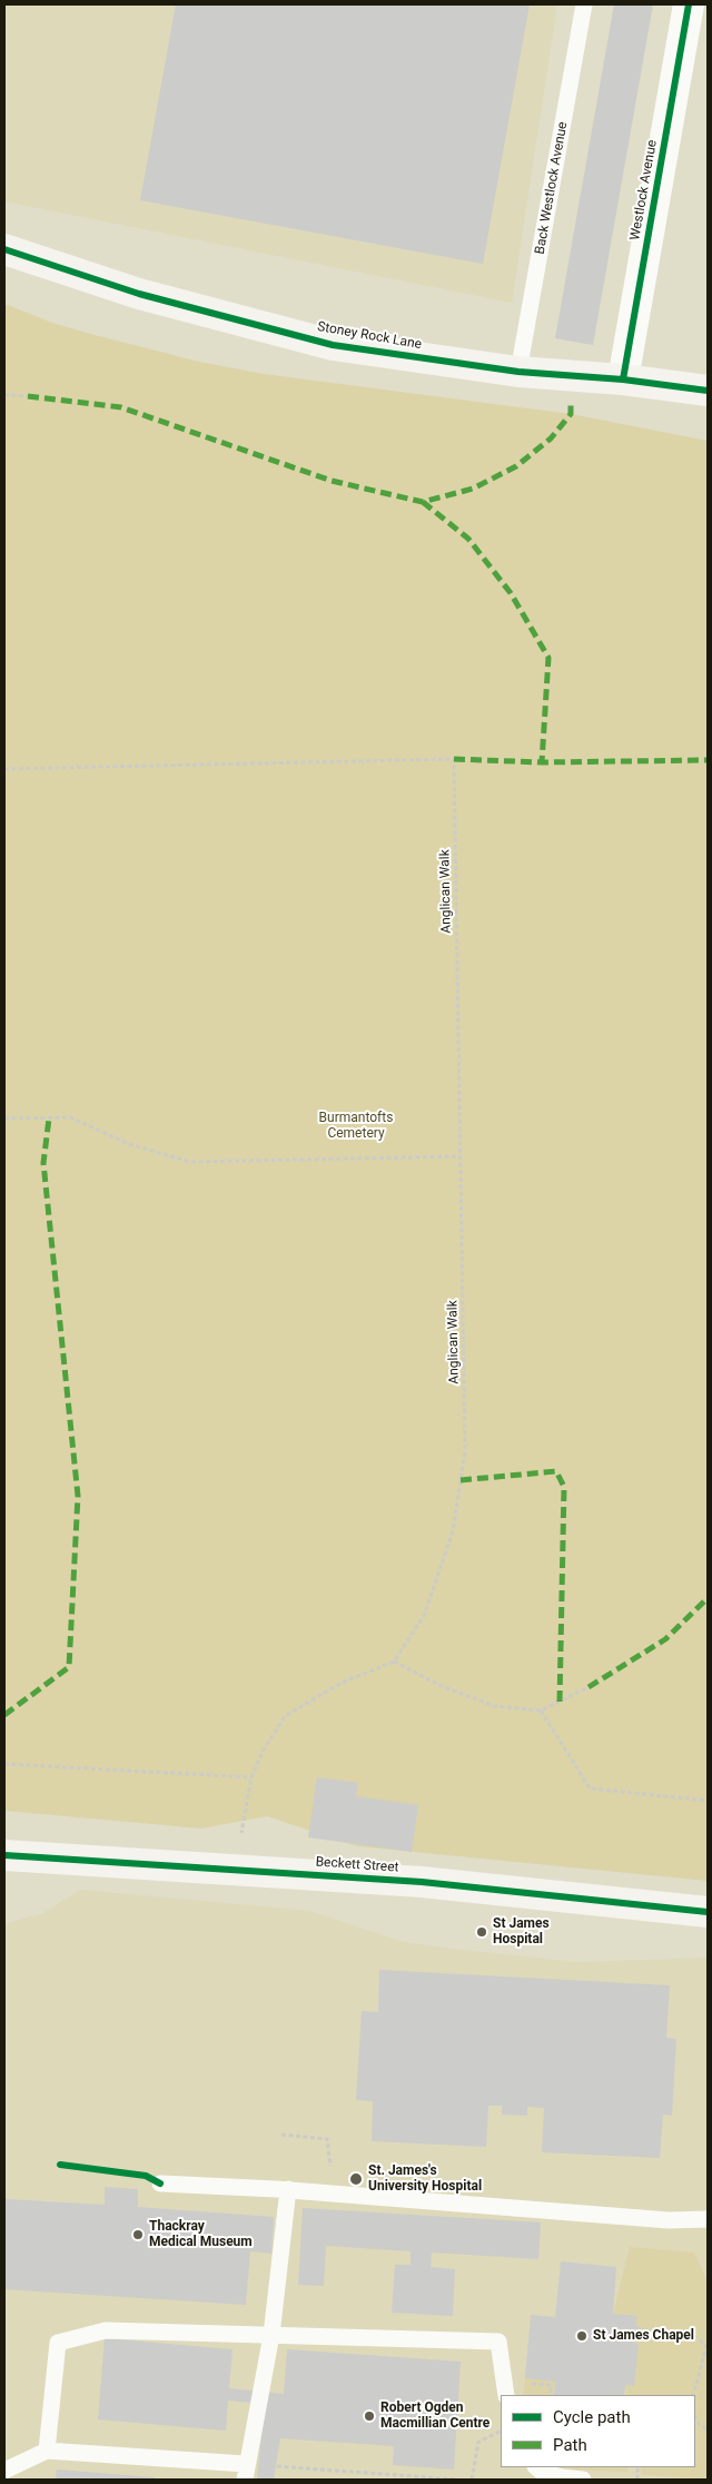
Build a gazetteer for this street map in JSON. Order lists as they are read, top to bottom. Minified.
{"streets":{"street":["Westlock Avenue","Stoney Rock Lane","Beckett Street"],"lane":["Back Westlock Avenue"],"path":["Anglican Walk"]},"crossings":[["Back Westlock Avenue","Stoney Rock Lane"],["Westlock Avenue","Stoney Rock Lane"]],"parks":["Burmantofts Cemetery"],"places":["St James Hospital","St. James's University Hospital","Thackray Medical Museum","St James Chapel","Robert Ogden Macmillian Centre"],"legend":["Cycle path","Path"]}
